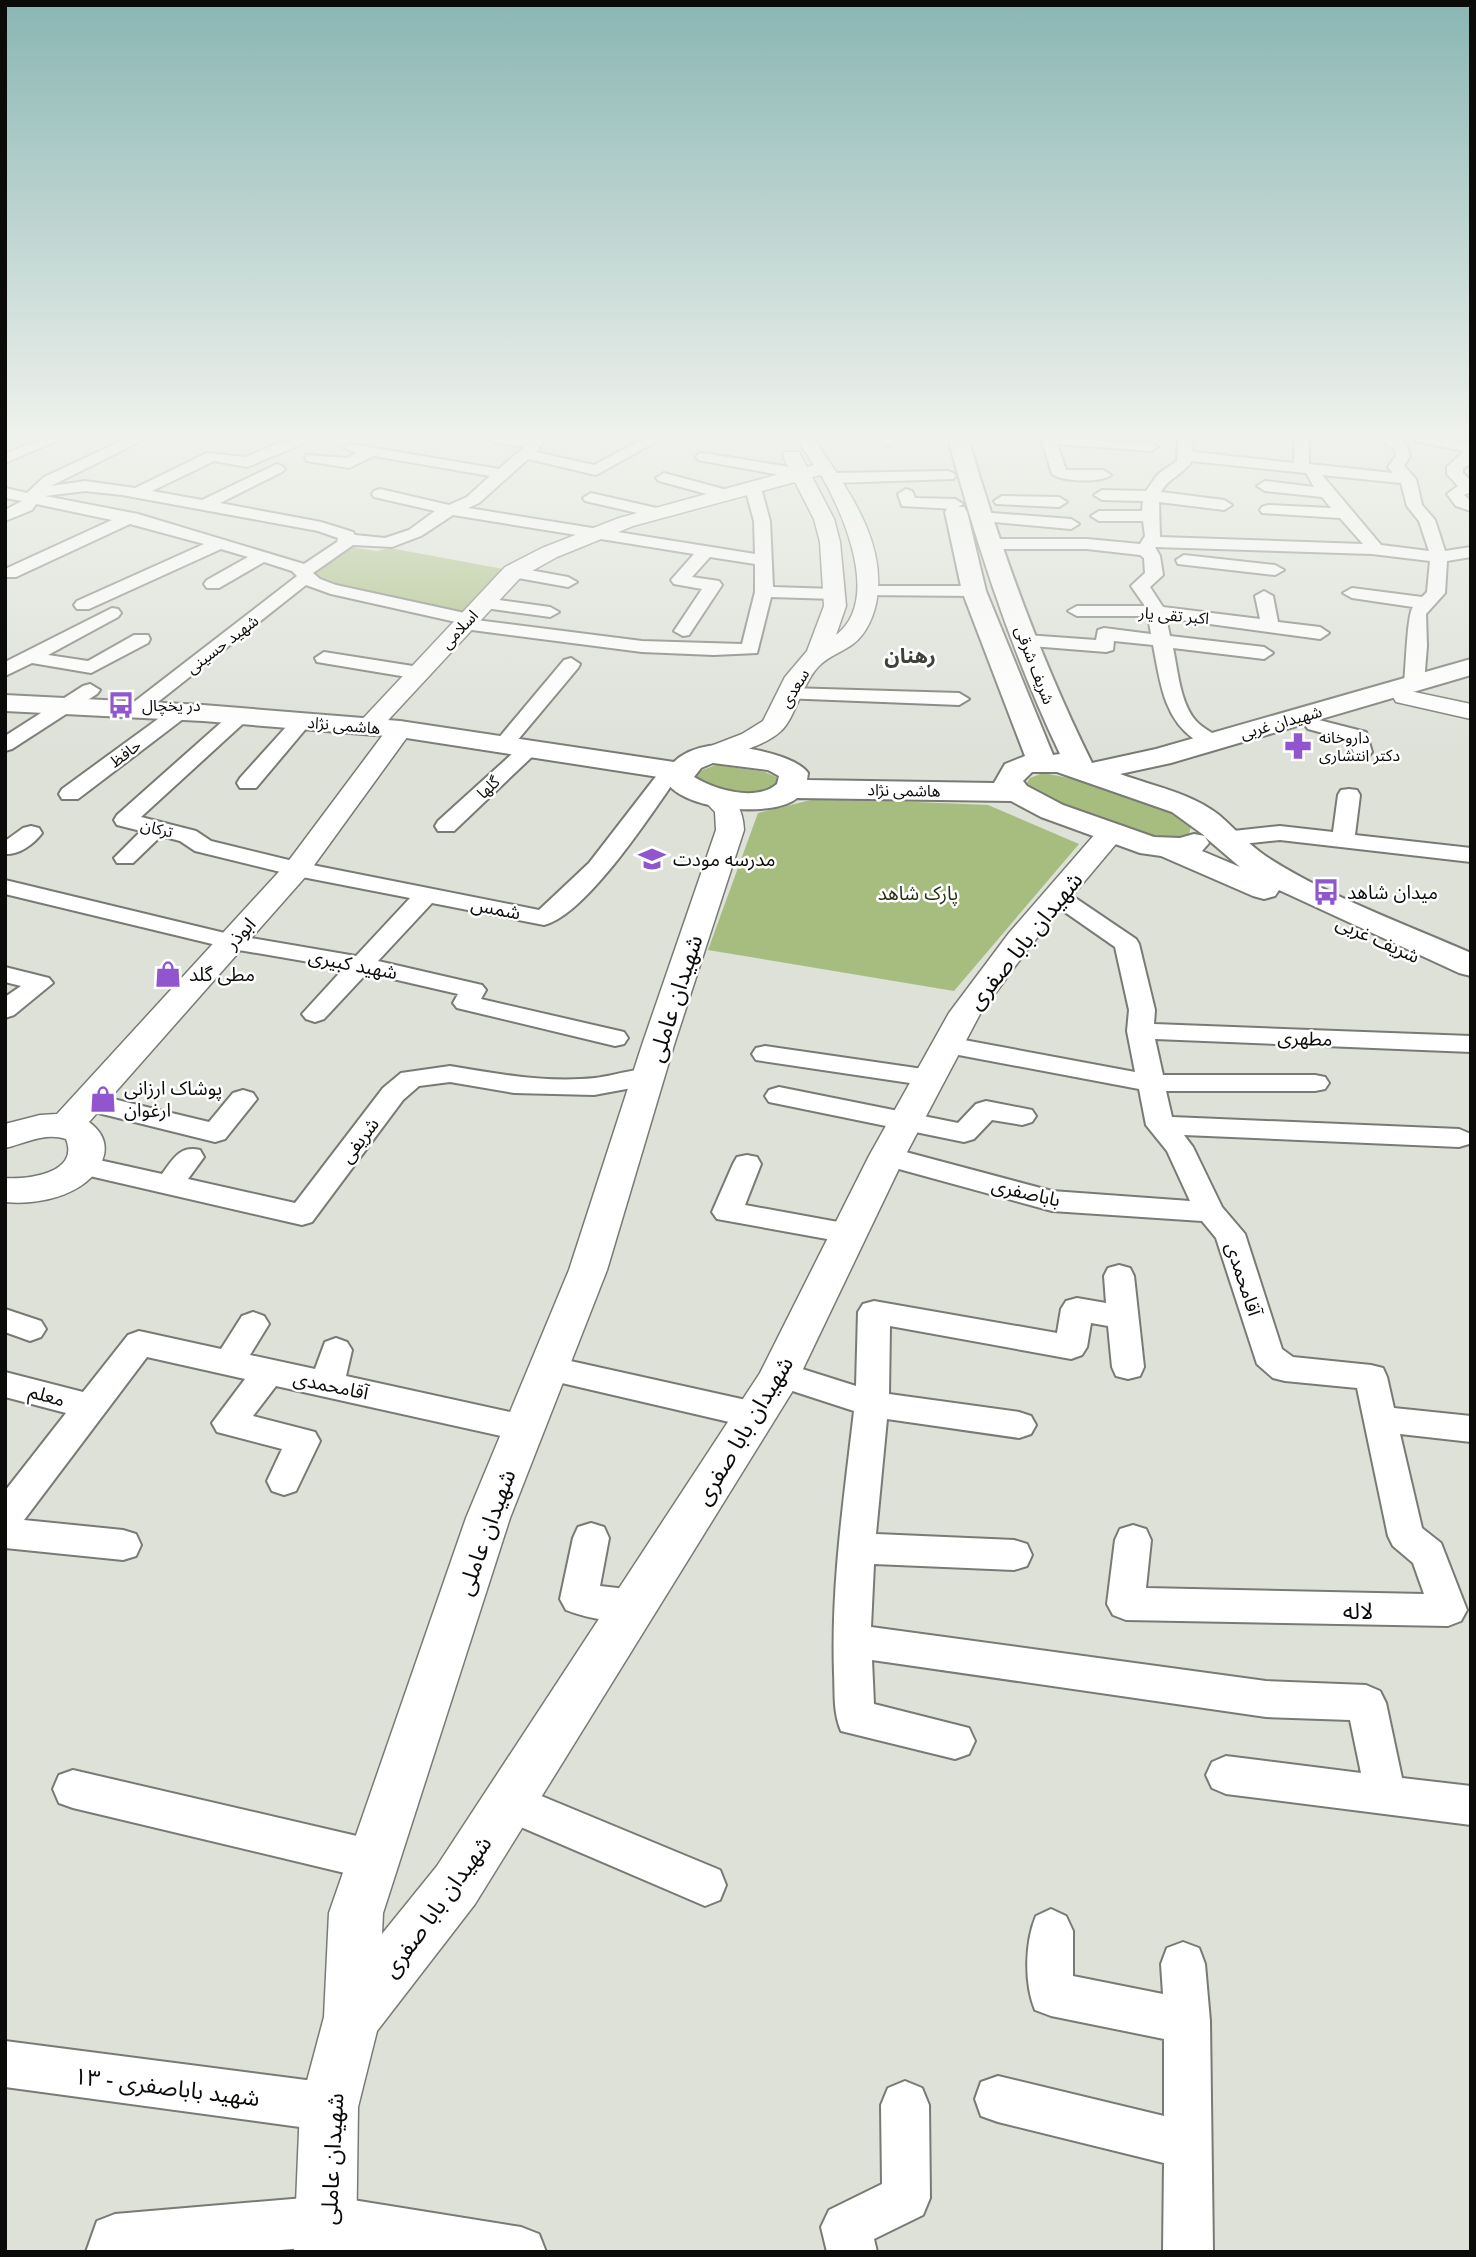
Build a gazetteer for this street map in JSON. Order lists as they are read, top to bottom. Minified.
{"streets":{"main road":["شریف شرقی","شهیدان غربی","هاشمی نژاد","شریف غربی"],"street":["اکبر تقی یار","اسلامی","شهید حسینی","سعدی","حافظ","گلها","ترکان","شمس","ابوذر","شهیدان بابا صفری","شهید کبیری","شهیدان عاملی","مطهری","شریفی","باباصفری","آقامحمدی","معلم","لاله","شهید باباصفری - ۱۳"]},"crossings":[["اسلامی","هاشمی نژاد"],["شهید حسینی","هاشمی نژاد"],["شریف شرقی","شهیدان غربی"],["شهیدان غربی","شریف غربی"],["هاشمی نژاد","حافظ"],["هاشمی نژاد","گلها"],["هاشمی نژاد","ترکان"],["هاشمی نژاد","شمس"],["هاشمی نژاد","ابوذر"],["ترکان","شمس"],["ترکان","ابوذر"],["شمس","ابوذر"],["ابوذر","شهید کبیری"],["شهیدان بابا صفری","شهیدان عاملی"],["شهیدان بابا صفری","باباصفری"],["شهیدان بابا صفری","آقامحمدی"],["شهیدان عاملی","شریفی"],["شهیدان عاملی","آقامحمدی"],["شهیدان عاملی","شهید باباصفری - ۱۳"],["مطهری","آقامحمدی"],["باباصفری","آقامحمدی"],["آقامحمدی","معلم"],["آقامحمدی","لاله"]],"districts":["رهنان"],"parks":["پارک شاهد"],"places":{"bus stop":["در یخچال","میدان شاهد"],"pharmacy":["داروخانه دکتر انتشاری"],"school or university":["مدرسه مودت"],"shop":["مطی گلد","پوشاک ارزانی ارغوان"]}}
